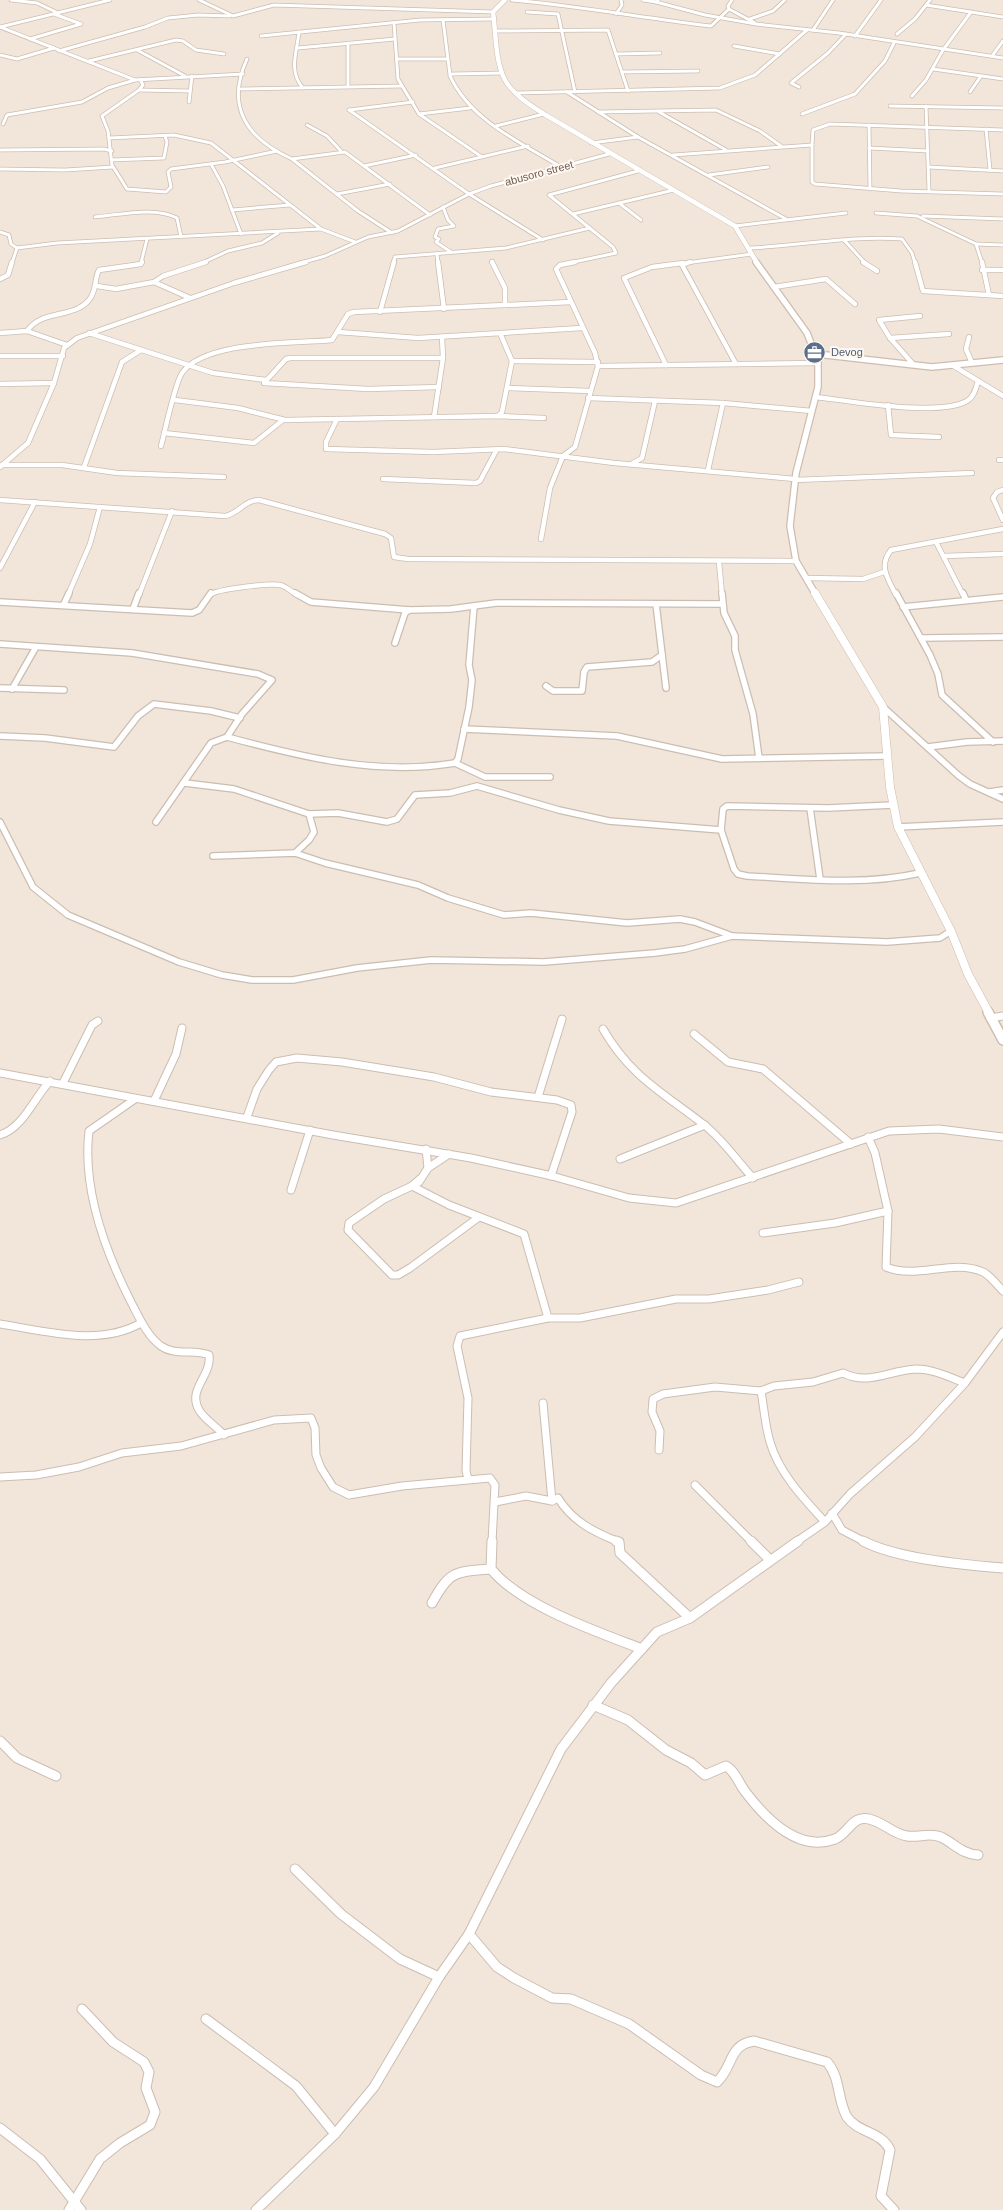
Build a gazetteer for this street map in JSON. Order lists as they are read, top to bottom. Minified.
{"streets":{"street":["abusoro street"]},"places":{"office":["Devog"]}}
